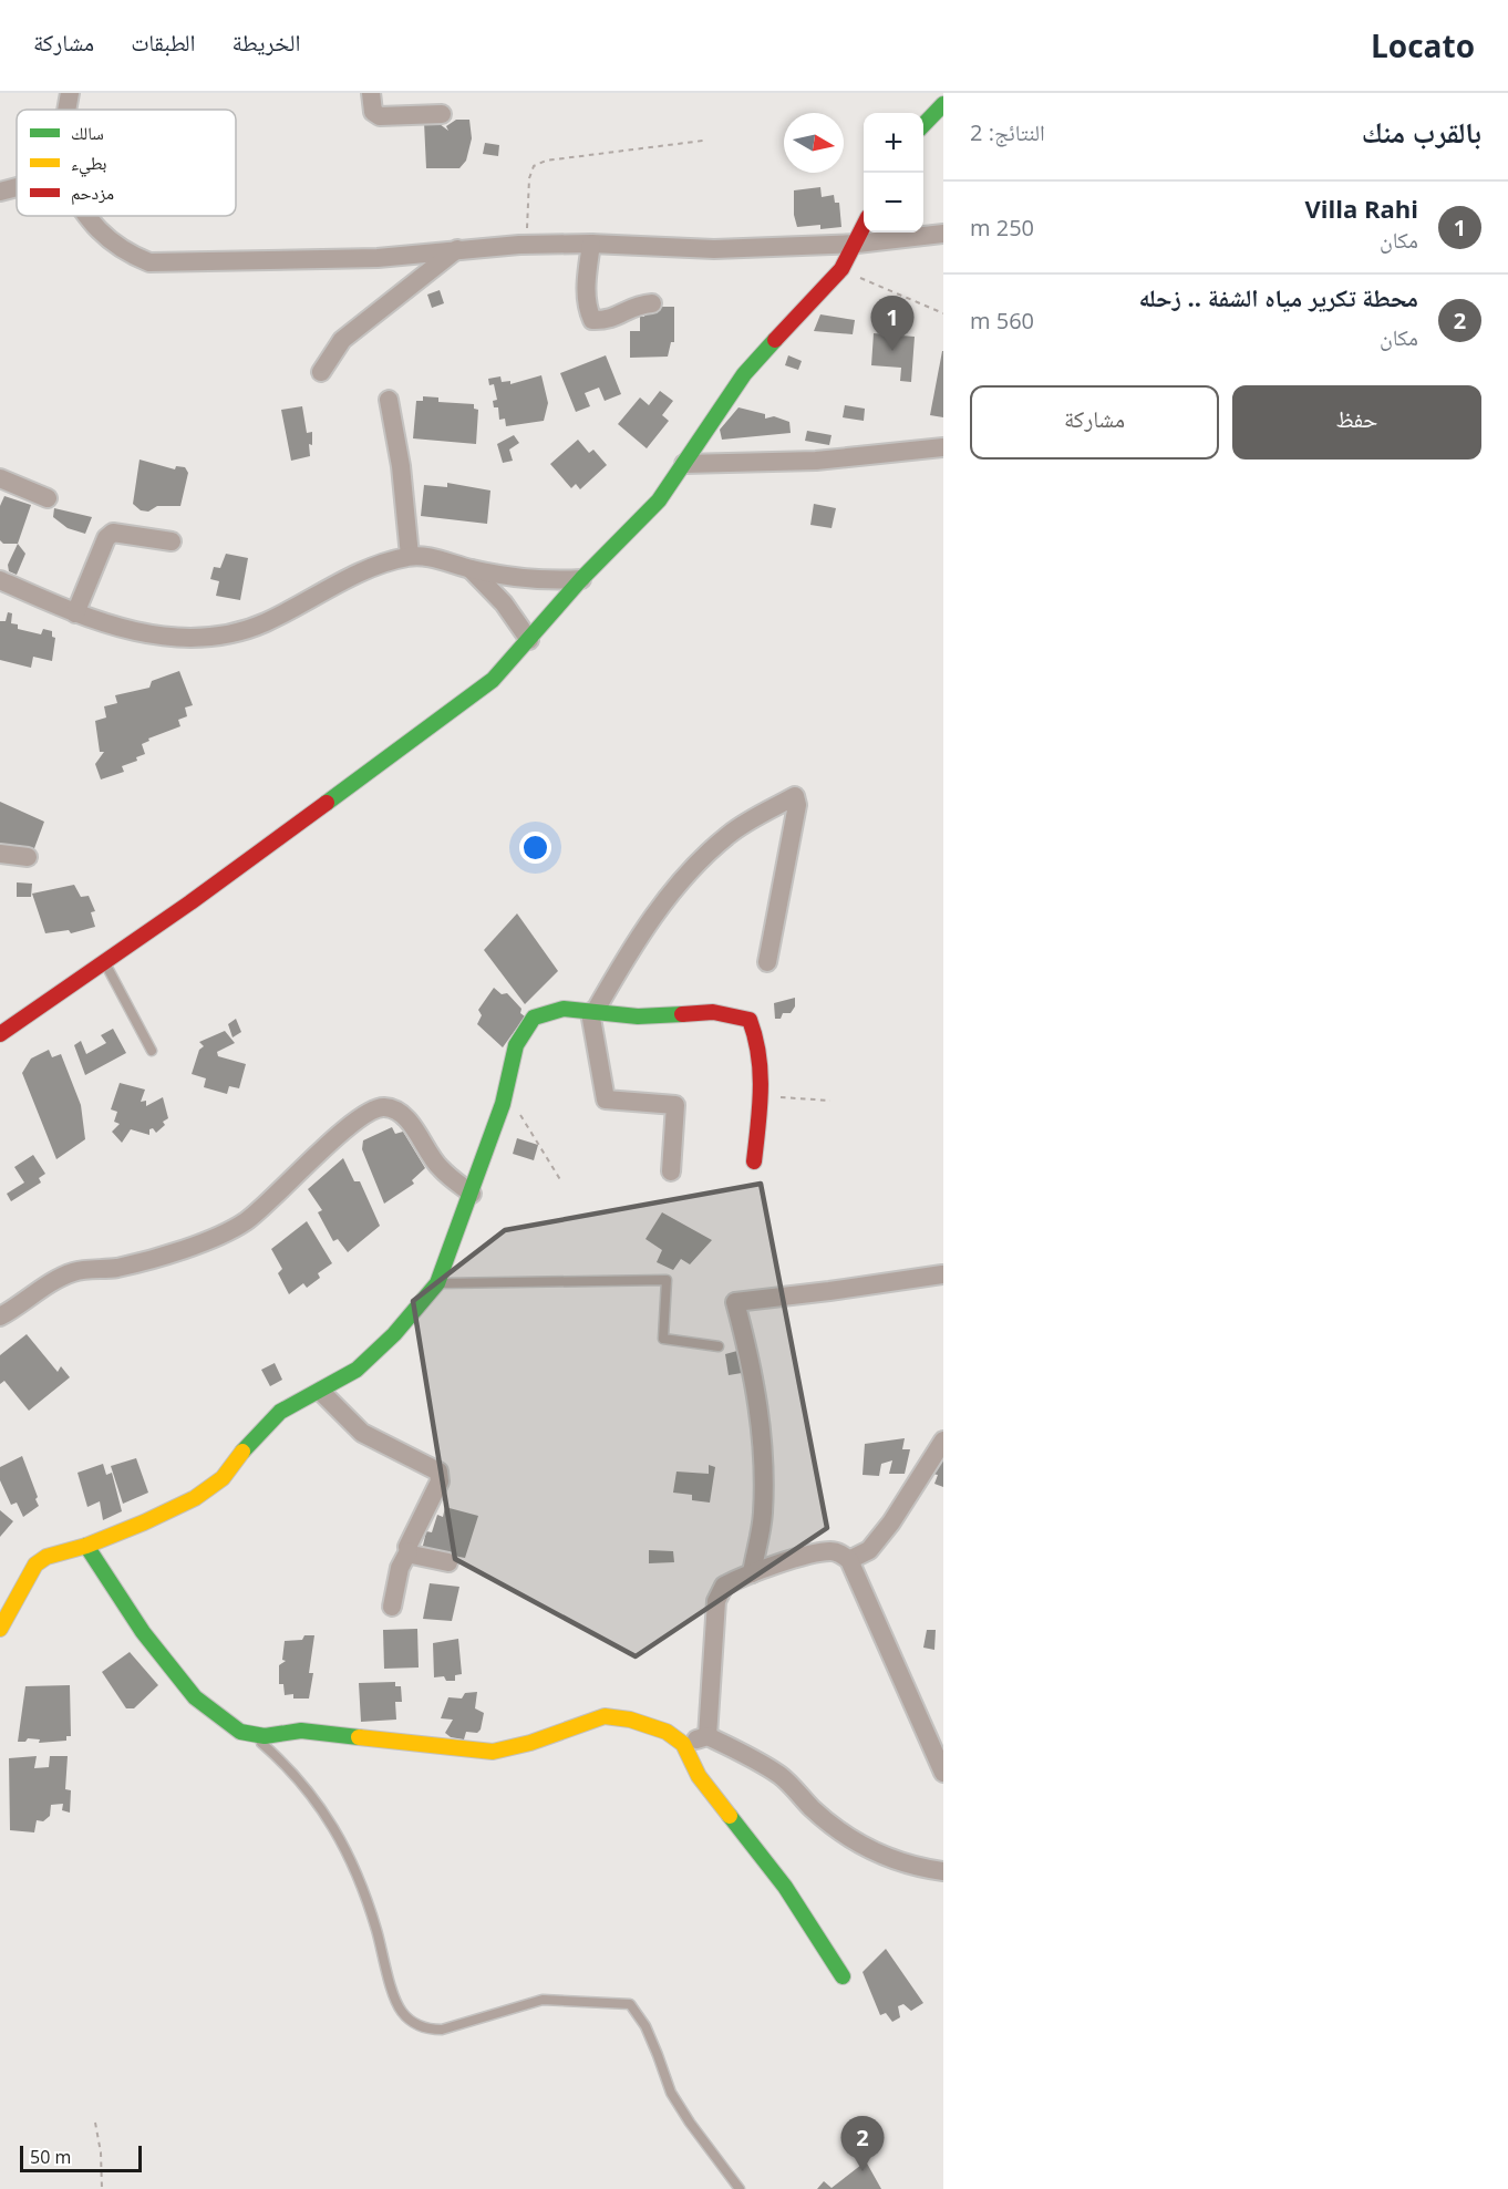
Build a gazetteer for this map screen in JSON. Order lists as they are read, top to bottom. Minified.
{"legend":["سالك","بطيء","مزدحم"],"scale_bar":"50 m","north":"right","page":{"header":"Locato","nav":["الخريطة","الطبقات","مشاركة"],"heading":["بالقرب منك","النتائج: 2"],"map_buttons":["+","−"],"list":[{"mark":"1","name":"Villa Rahi","note":"مكان","value":"250 m"},{"mark":"2","name":"محطة تكرير مياه الشفة .. زحله","note":"مكان","value":"560 m"}],"pins":["1","2"],"buttons":["حفظ","مشاركة"],"scale":"50 m"}}
